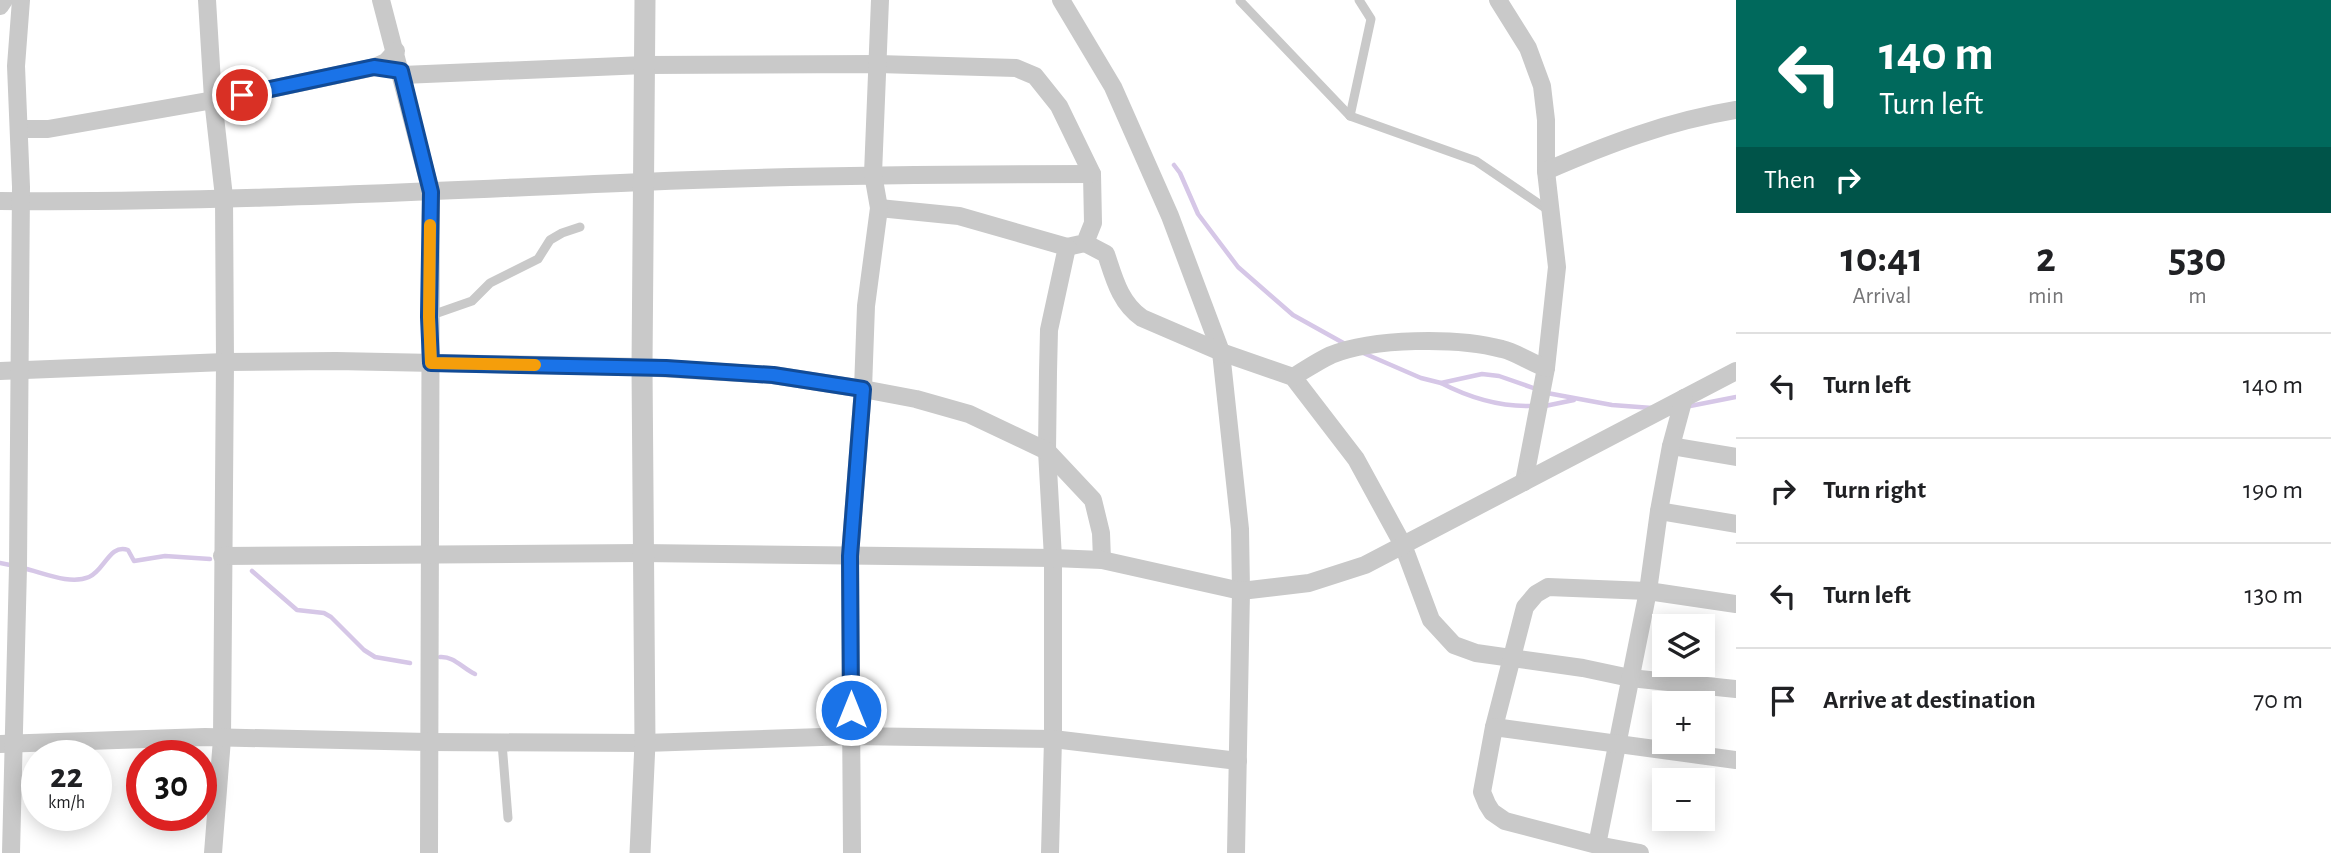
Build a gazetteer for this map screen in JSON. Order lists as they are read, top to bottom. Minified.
{"page":{"turn":["140 m","Turn left"],"then":"Then","eta":["10:41","Arrival","2","min","530","m"],"list":[{"name":"Turn left","value":"140 m"},{"name":"Turn right","value":"190 m"},{"name":"Turn left","value":"130 m"},{"name":"Arrive at destination","value":"70 m"}],"map_buttons":["+","−"],"speed":"22 km/h","limit":"30"}}
